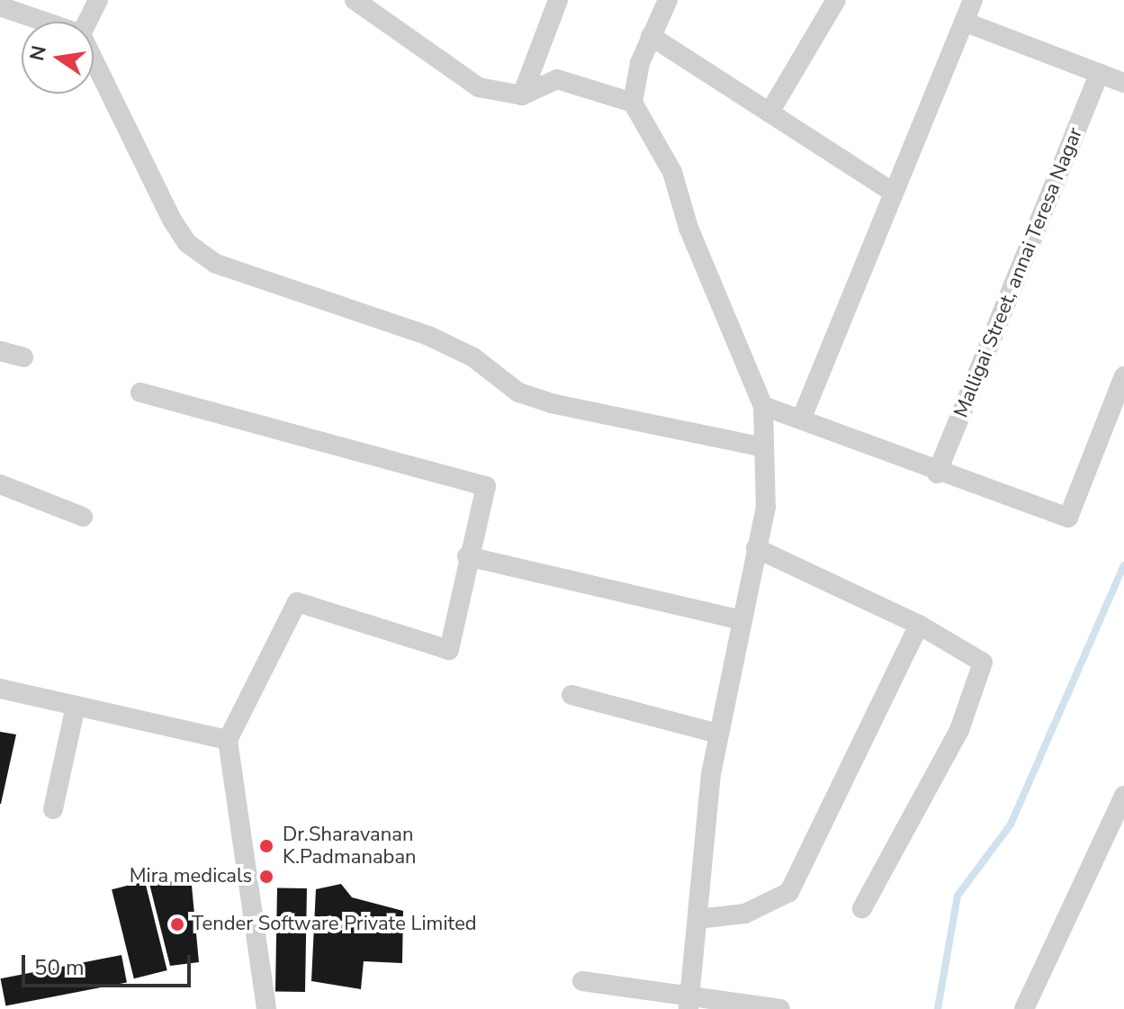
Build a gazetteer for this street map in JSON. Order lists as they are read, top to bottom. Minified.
{"streets":{"street":["Malligai Street, annai Teresa Nagar"]},"places":["Dr.Sharavanan K.Padmanaban","Mira medicals","Tender Software Private Limited"],"scale_bar":"50 m","north":"left"}
